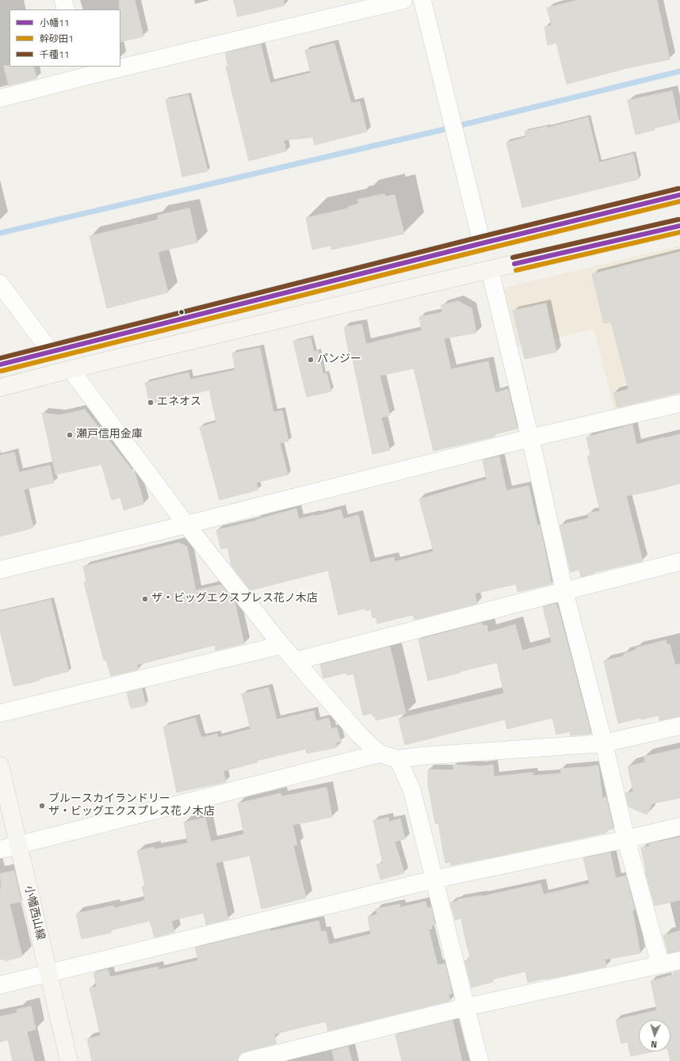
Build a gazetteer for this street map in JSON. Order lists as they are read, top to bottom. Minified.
{"streets":{"street":["小幡西山線"]},"places":["パンジー","エネオス","瀬戸信用金庫","ザ・ビッグエクスプレス花ノ木店","ブルースカイランドリー ザ・ビッグエクスプレス花ノ木店"],"lines":["transit line 千種11","transit line 小幡11","transit line 幹砂田1"],"legend":["小幡11","幹砂田1","千種11"],"north":"bottom"}
